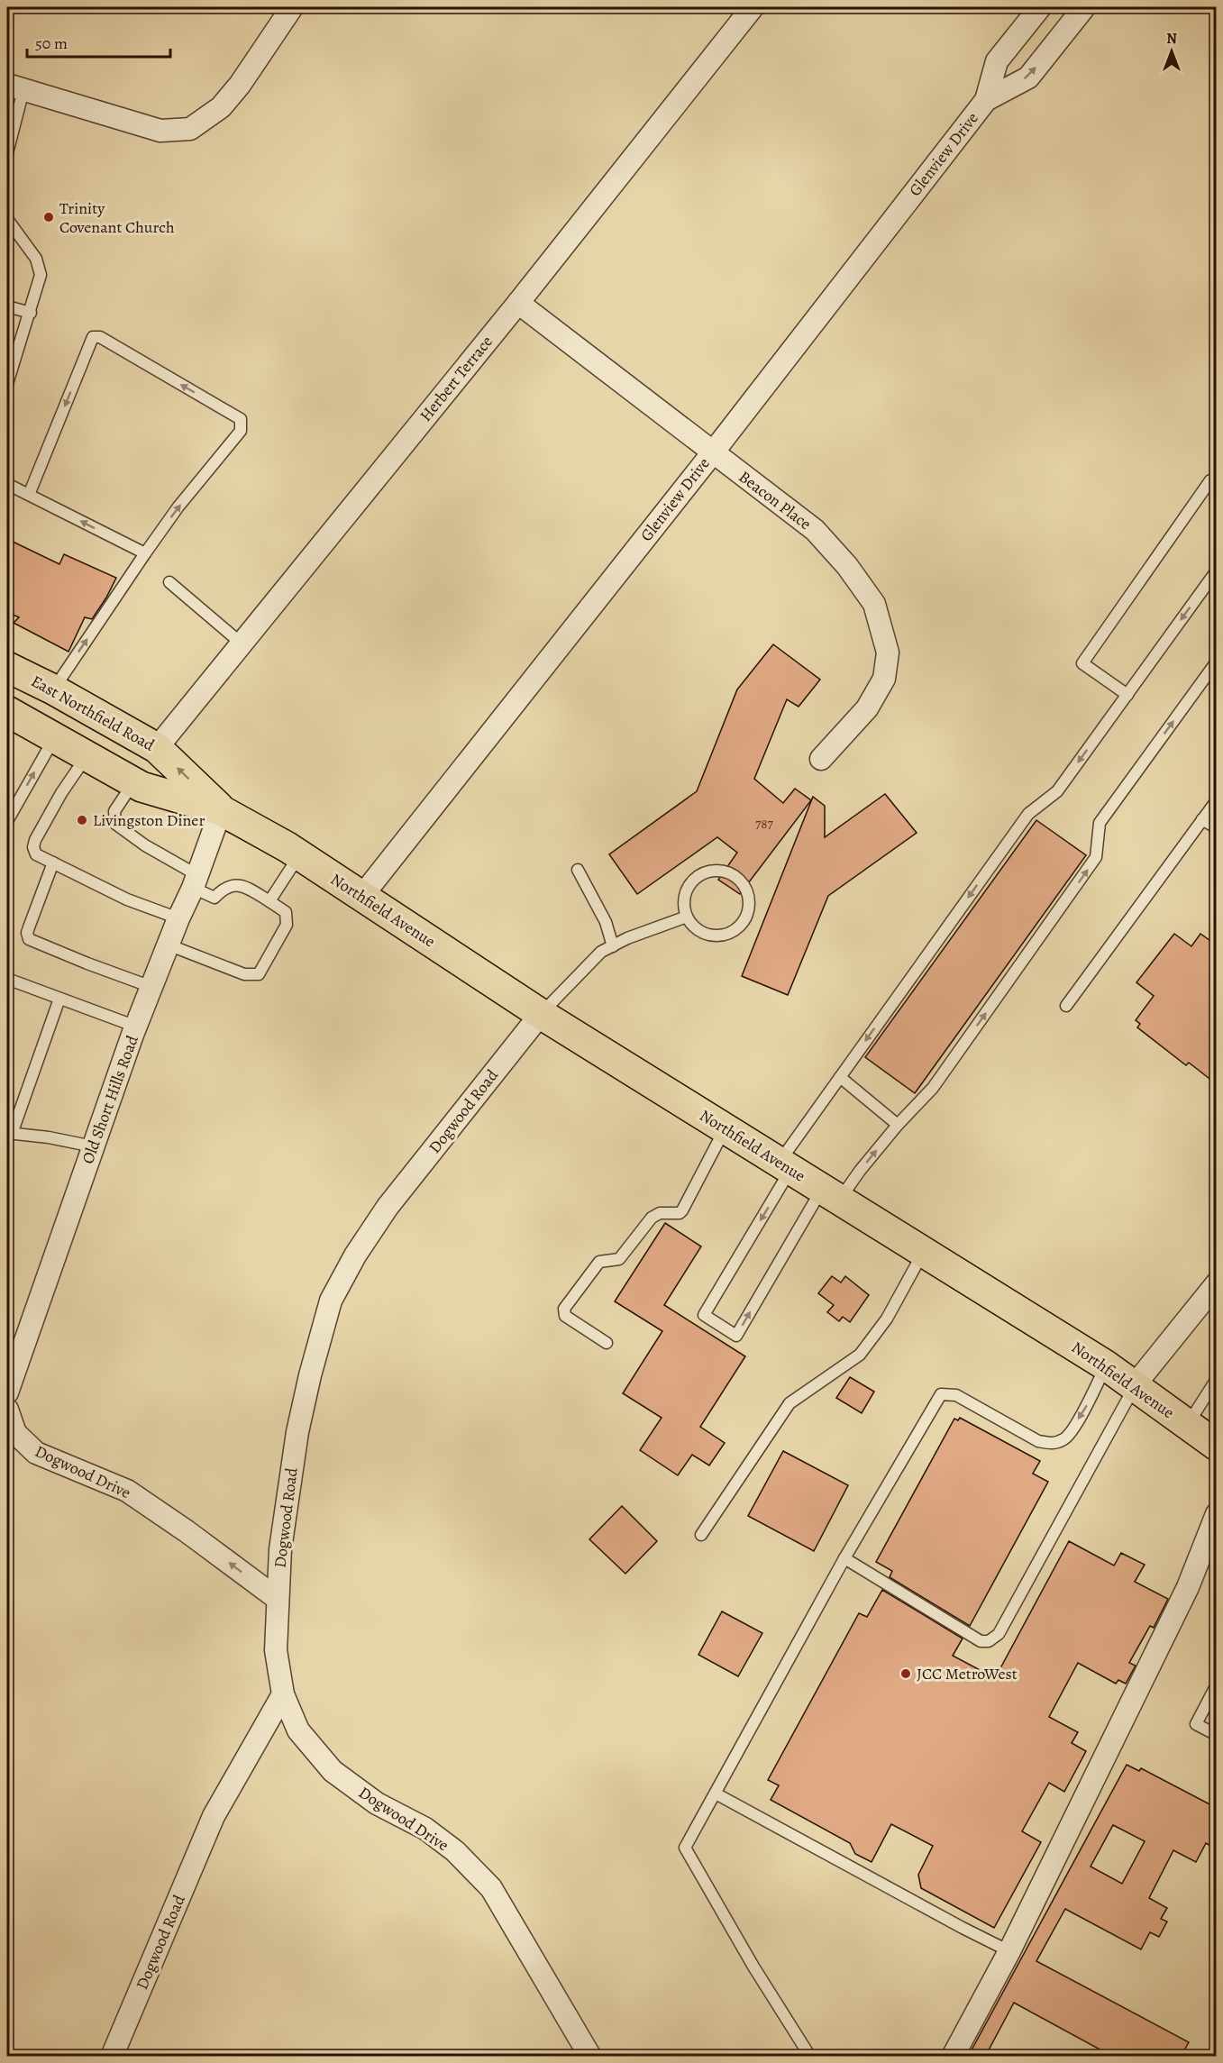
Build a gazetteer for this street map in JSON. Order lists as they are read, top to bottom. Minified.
{"streets":{"main road":["East Northfield Road","Northfield Avenue"],"street":["Glenview Drive","Herbert Terrace","Beacon Place","Old Short Hills Road","Dogwood Road","Dogwood Drive"]},"crossings":[["Glenview Drive","Beacon Place"],["Glenview Drive","Northfield Avenue"],["Herbert Terrace","Beacon Place"],["Herbert Terrace","East Northfield Road"],["East Northfield Road","Northfield Avenue"],["East Northfield Road","Old Short Hills Road"],["Northfield Avenue","Dogwood Road"],["Dogwood Road","Dogwood Drive"]],"one_way":["Dogwood Drive"],"places":["Trinity Covenant Church","Livingston Diner","JCC MetroWest"],"house_numbers":["787"],"scale_bar":"50 m","north":"top"}
